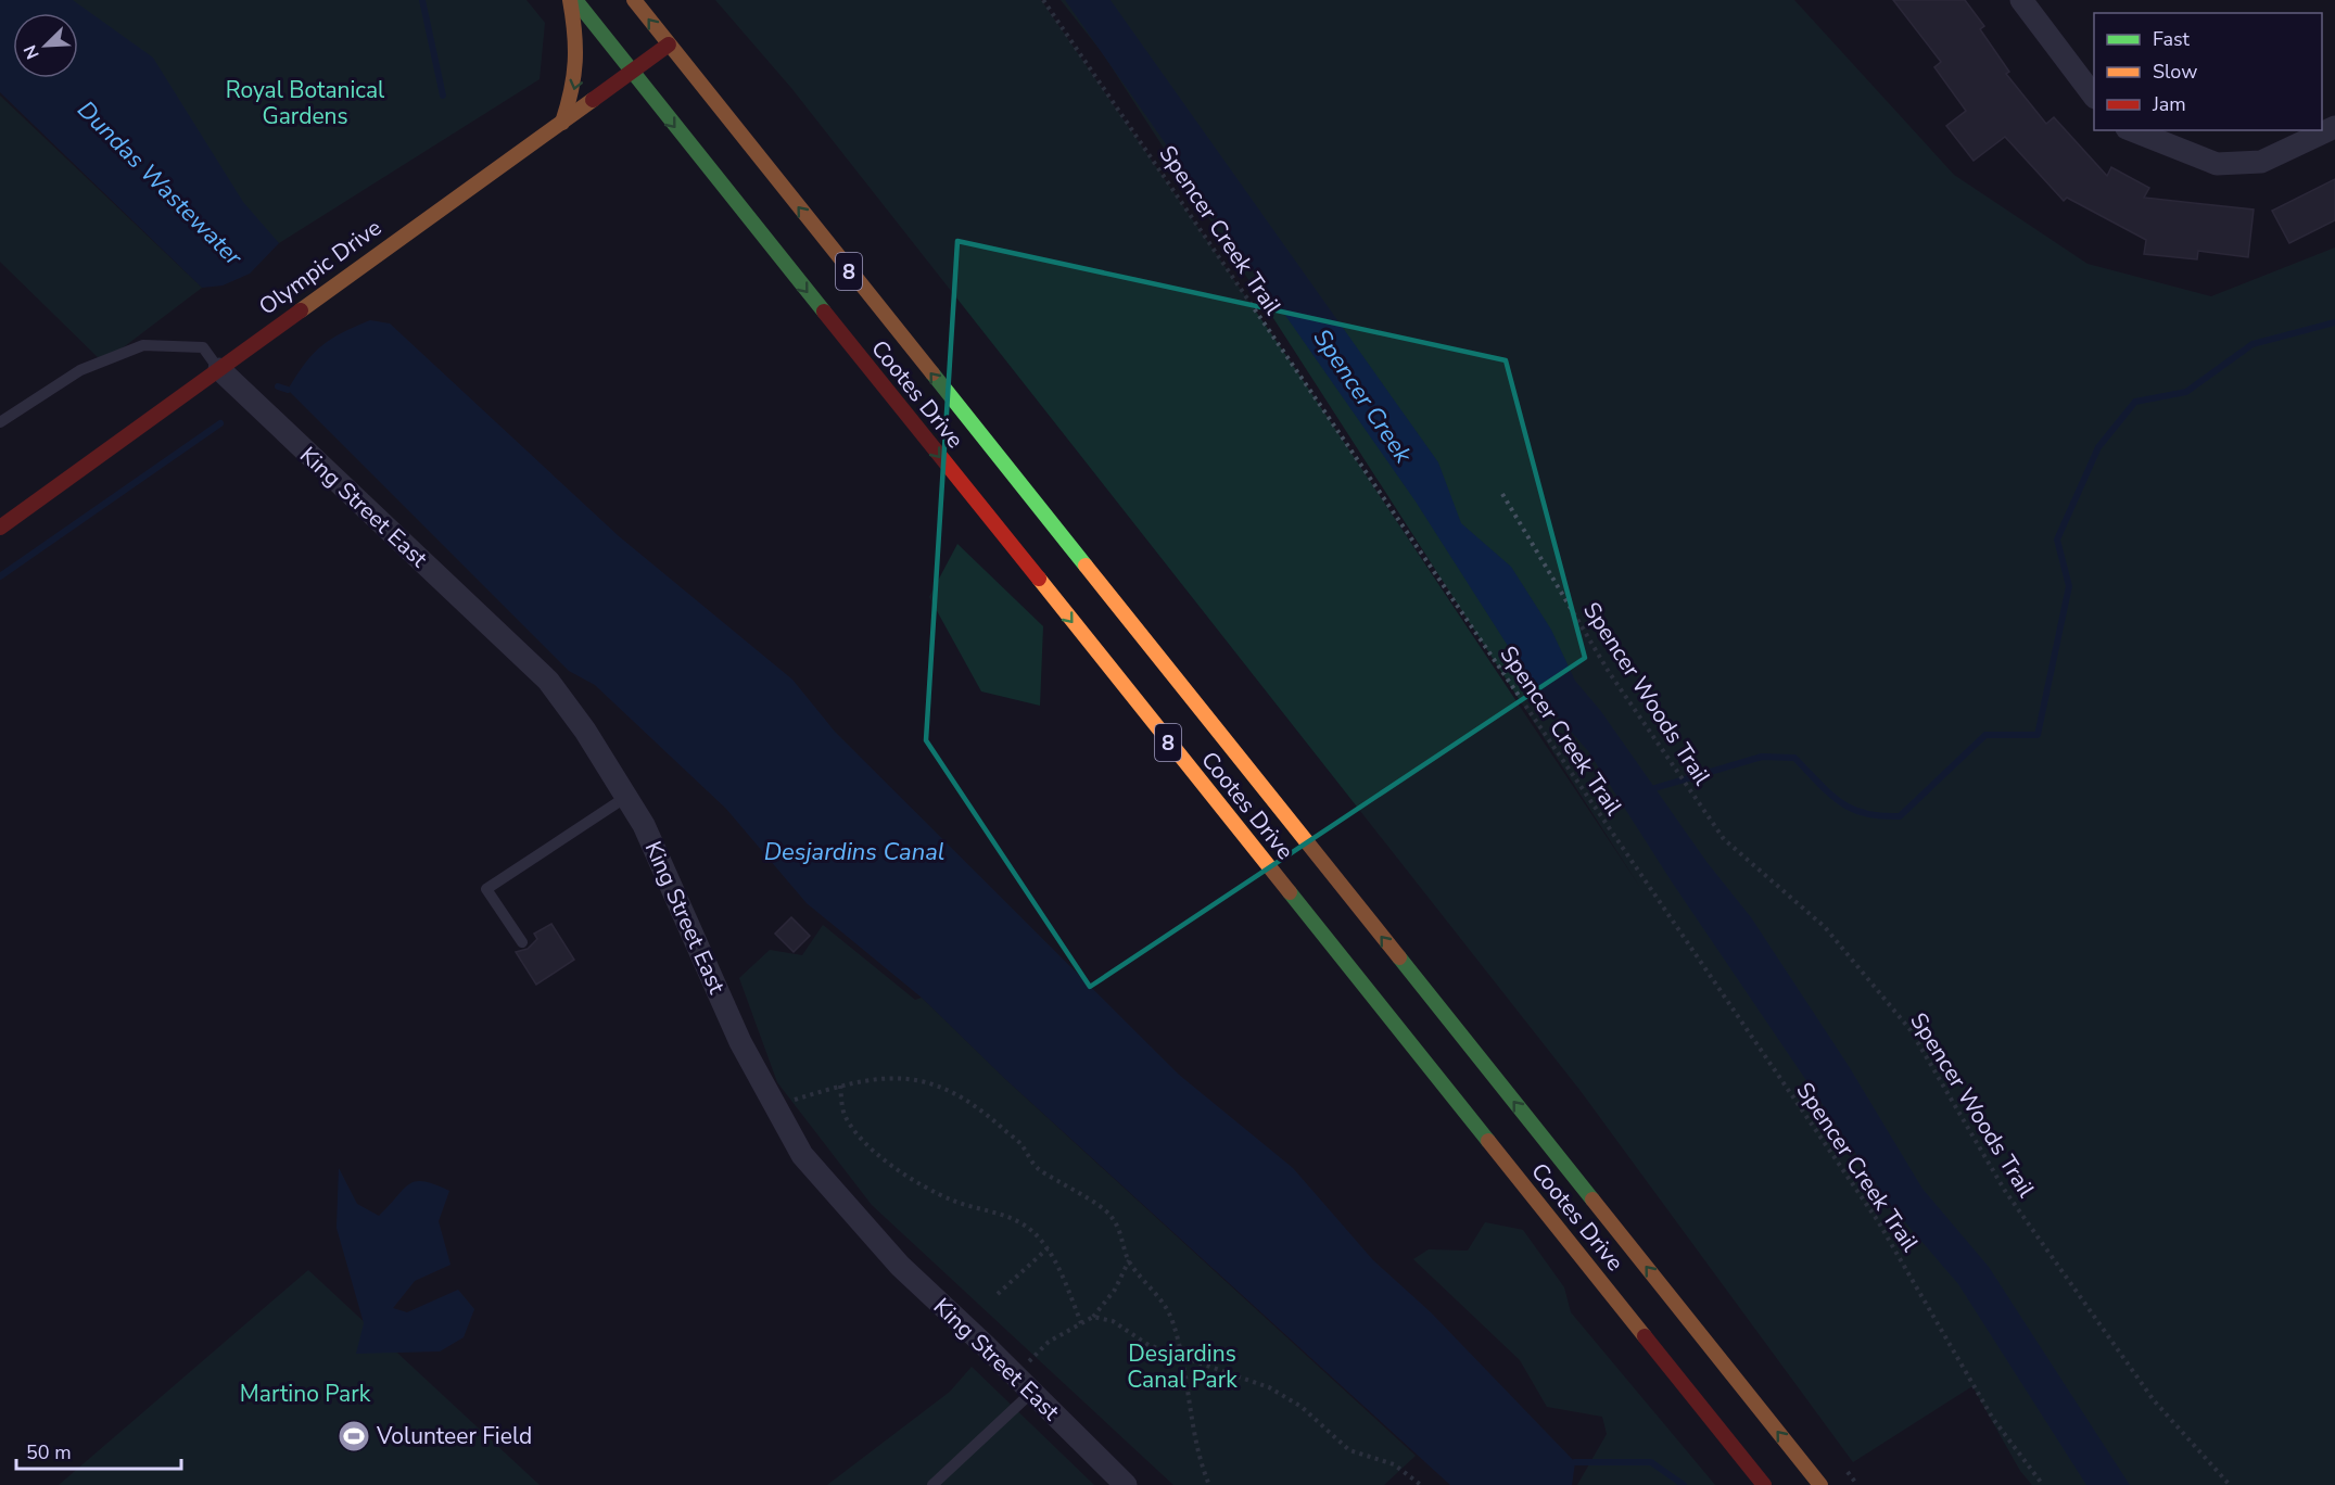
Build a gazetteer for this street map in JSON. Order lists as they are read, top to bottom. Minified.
{"streets":{"main road":["Olympic Drive","8","Cootes Drive"],"street":["King Street East"],"path":["Spencer Creek Trail","Spencer Woods Trail"]},"crossings":[["Olympic Drive","Cootes Drive"],["Olympic Drive","King Street East"]],"water":["Dundas Wastewater","Spencer Creek","Desjardins Canal"],"parks":["Royal Botanical Gardens","Desjardins Canal Park","Martino Park"],"places":{"sports":["Volunteer Field"]},"legend":["Fast","Slow","Jam"],"scale_bar":"50 m","north":"bottom left"}
